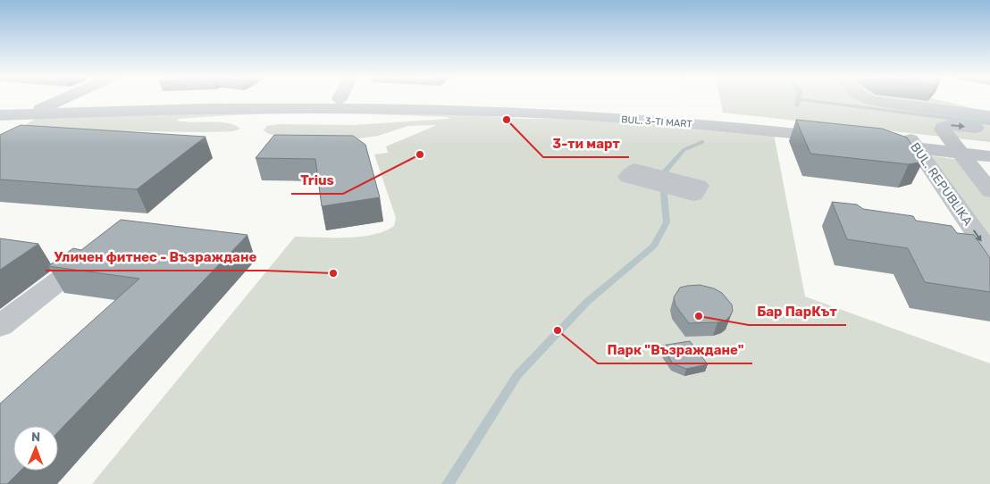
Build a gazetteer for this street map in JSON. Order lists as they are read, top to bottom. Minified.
{"streets":{"street":["BUL. 3-TI MART","BUL. REPUBLIKA"]},"places":["3-ти март","Trius","Уличен фитнес - Възраждане","Бар ПарКът","Парк \"Възраждане\""],"north":"top"}
